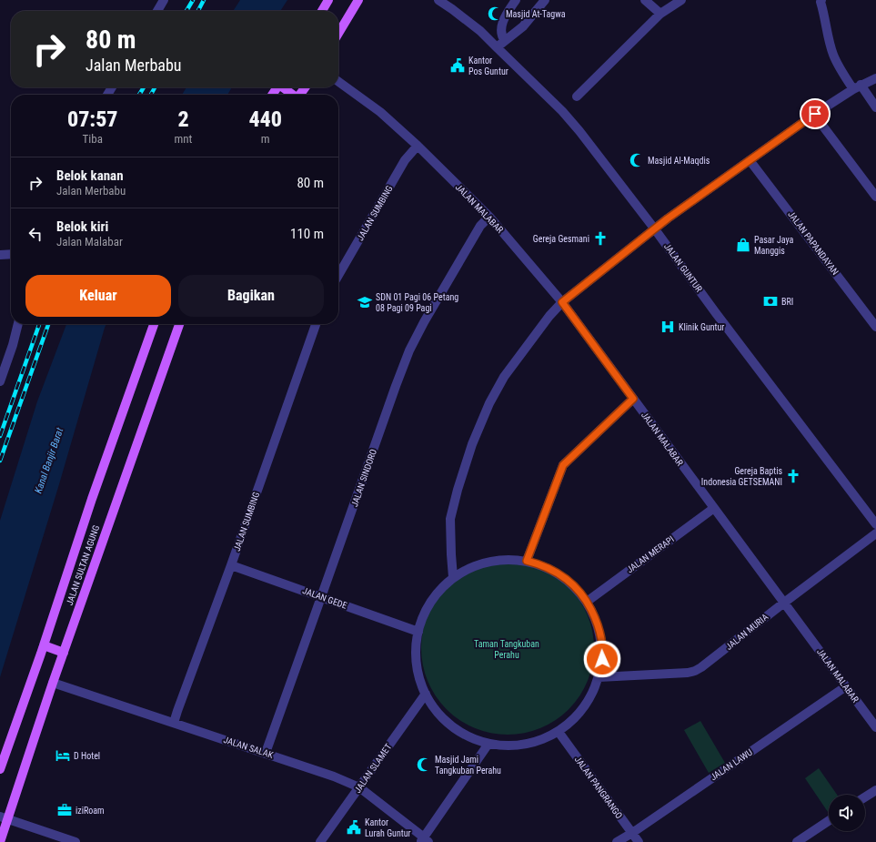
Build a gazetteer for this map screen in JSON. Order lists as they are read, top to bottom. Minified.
{"streets":{"main road":["JALAN SULTAN AGUNG"],"street":["JALAN MALABAR","JALAN SUMBING","JALAN PAPANDAYAN","JALAN GUNTUR","JALAN SINDORO","JALAN MERAPI","JALAN GEDE","JALAN MURIA","JALAN SALAK","JALAN LAWU","JALAN SLAMET","JALAN PANGRANGO"]},"crossings":[["JALAN MALABAR","JALAN SUMBING"],["JALAN MALABAR","JALAN SINDORO"],["JALAN MALABAR","JALAN MERAPI"],["JALAN MALABAR","JALAN MURIA"],["JALAN MALABAR","JALAN LAWU"],["JALAN SUMBING","JALAN GEDE"],["JALAN SUMBING","JALAN SALAK"],["JALAN SINDORO","JALAN GEDE"],["JALAN SINDORO","JALAN SALAK"],["JALAN SULTAN AGUNG","JALAN SALAK"],["JALAN SALAK","JALAN SLAMET"],["JALAN LAWU","JALAN PANGRANGO"]],"water":["Kanal Banjir Barat"],"parks":["Taman Tangkuban Perahu"],"places":{"mosque":["Masjid At-Tagwa","Masjid Al-Maqdis","Masjid Jami Tangkuban Perahu"],"public building":["Kantor Pos Guntur","Kantor Lurah Guntur"],"church":["Gereja Gesmani","Gereja Baptis Indonesia GETSEMANI"],"shop":["Pasar Jaya Manggis"],"bank":["BRI"],"school or university":["SDN 01 Pagi 06 Petang 08 Pagi 09 Pagi"],"hospital":["Klinik Guntur"],"hotel":["D Hotel"],"office":["iziRoam"]},"page":{"turn":["80 m","Jalan Merbabu"],"eta":["07:57","Tiba","2","mnt","440","m"],"list":[{"name":"Belok kanan","note":"Jalan Merbabu","value":"80 m"},{"name":"Belok kiri","note":"Jalan Malabar","value":"110 m"}],"buttons":["Keluar","Bagikan"]}}
